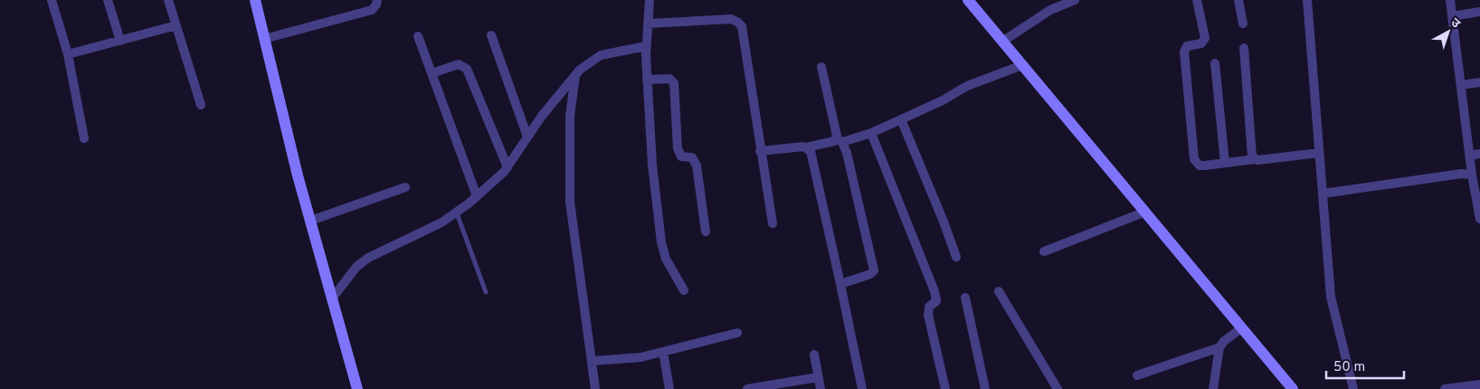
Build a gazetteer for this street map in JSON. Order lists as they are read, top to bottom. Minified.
{"scale_bar":"50 m","north":"top right"}
